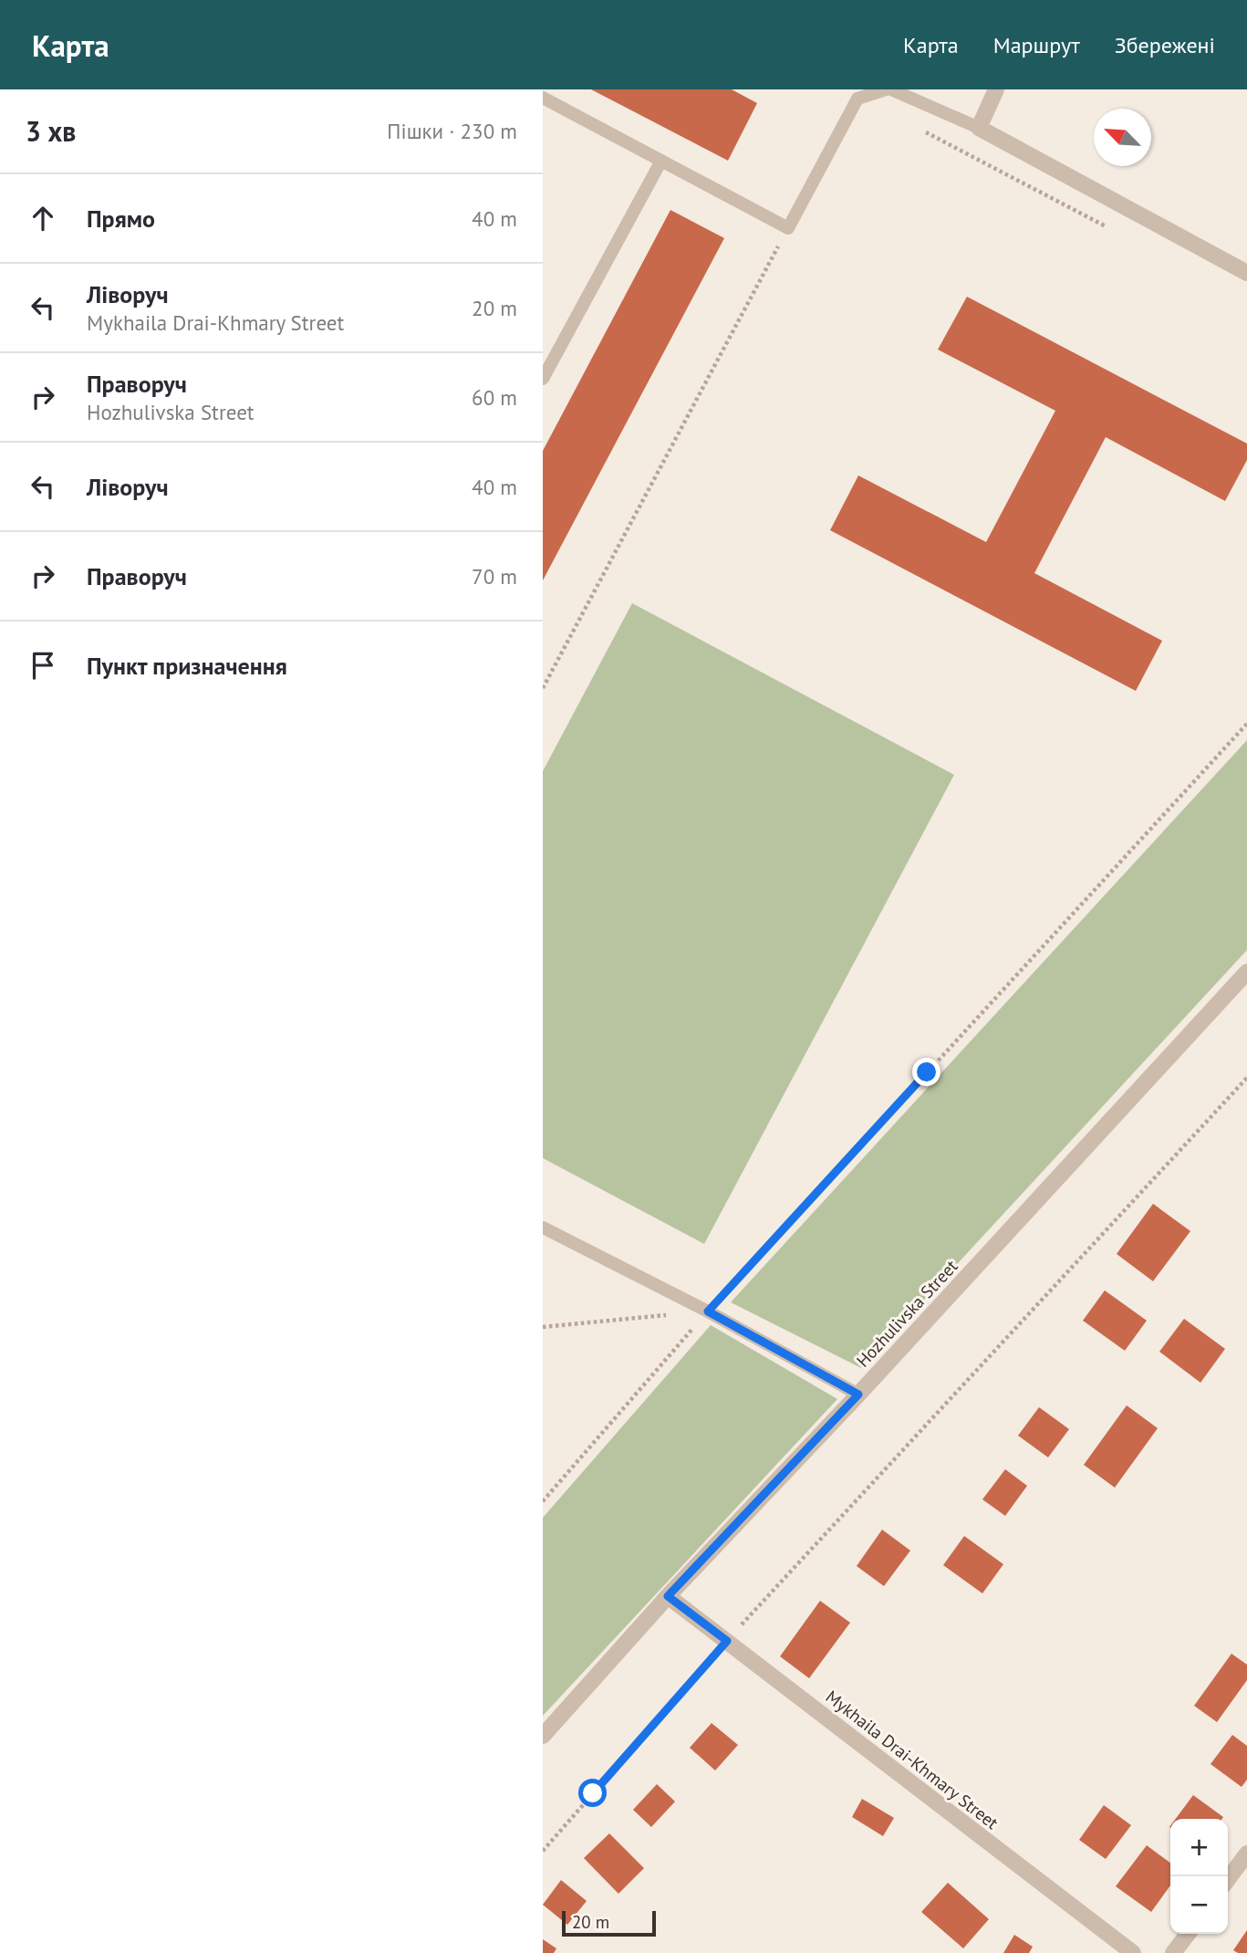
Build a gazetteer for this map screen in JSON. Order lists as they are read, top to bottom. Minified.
{"streets":{"street":["Hozhulivska Street","Mykhaila Drai-Khmary Street"]},"crossings":[["Hozhulivska Street","Mykhaila Drai-Khmary Street"]],"scale_bar":"20 m","north":"top left","page":{"header":"Карта","nav":["Карта","Маршрут","Збережені"],"heading":["3 хв","Пішки · 230 m"],"list":[["Прямо","40 m"],["Ліворуч","Mykhaila Drai-Khmary Street","20 m"],["Праворуч","Hozhulivska Street","60 m"],["Ліворуч","40 m"],["Праворуч","70 m"],"Пункт призначення"],"map_buttons":["+","−"],"scale":"20 m"}}
